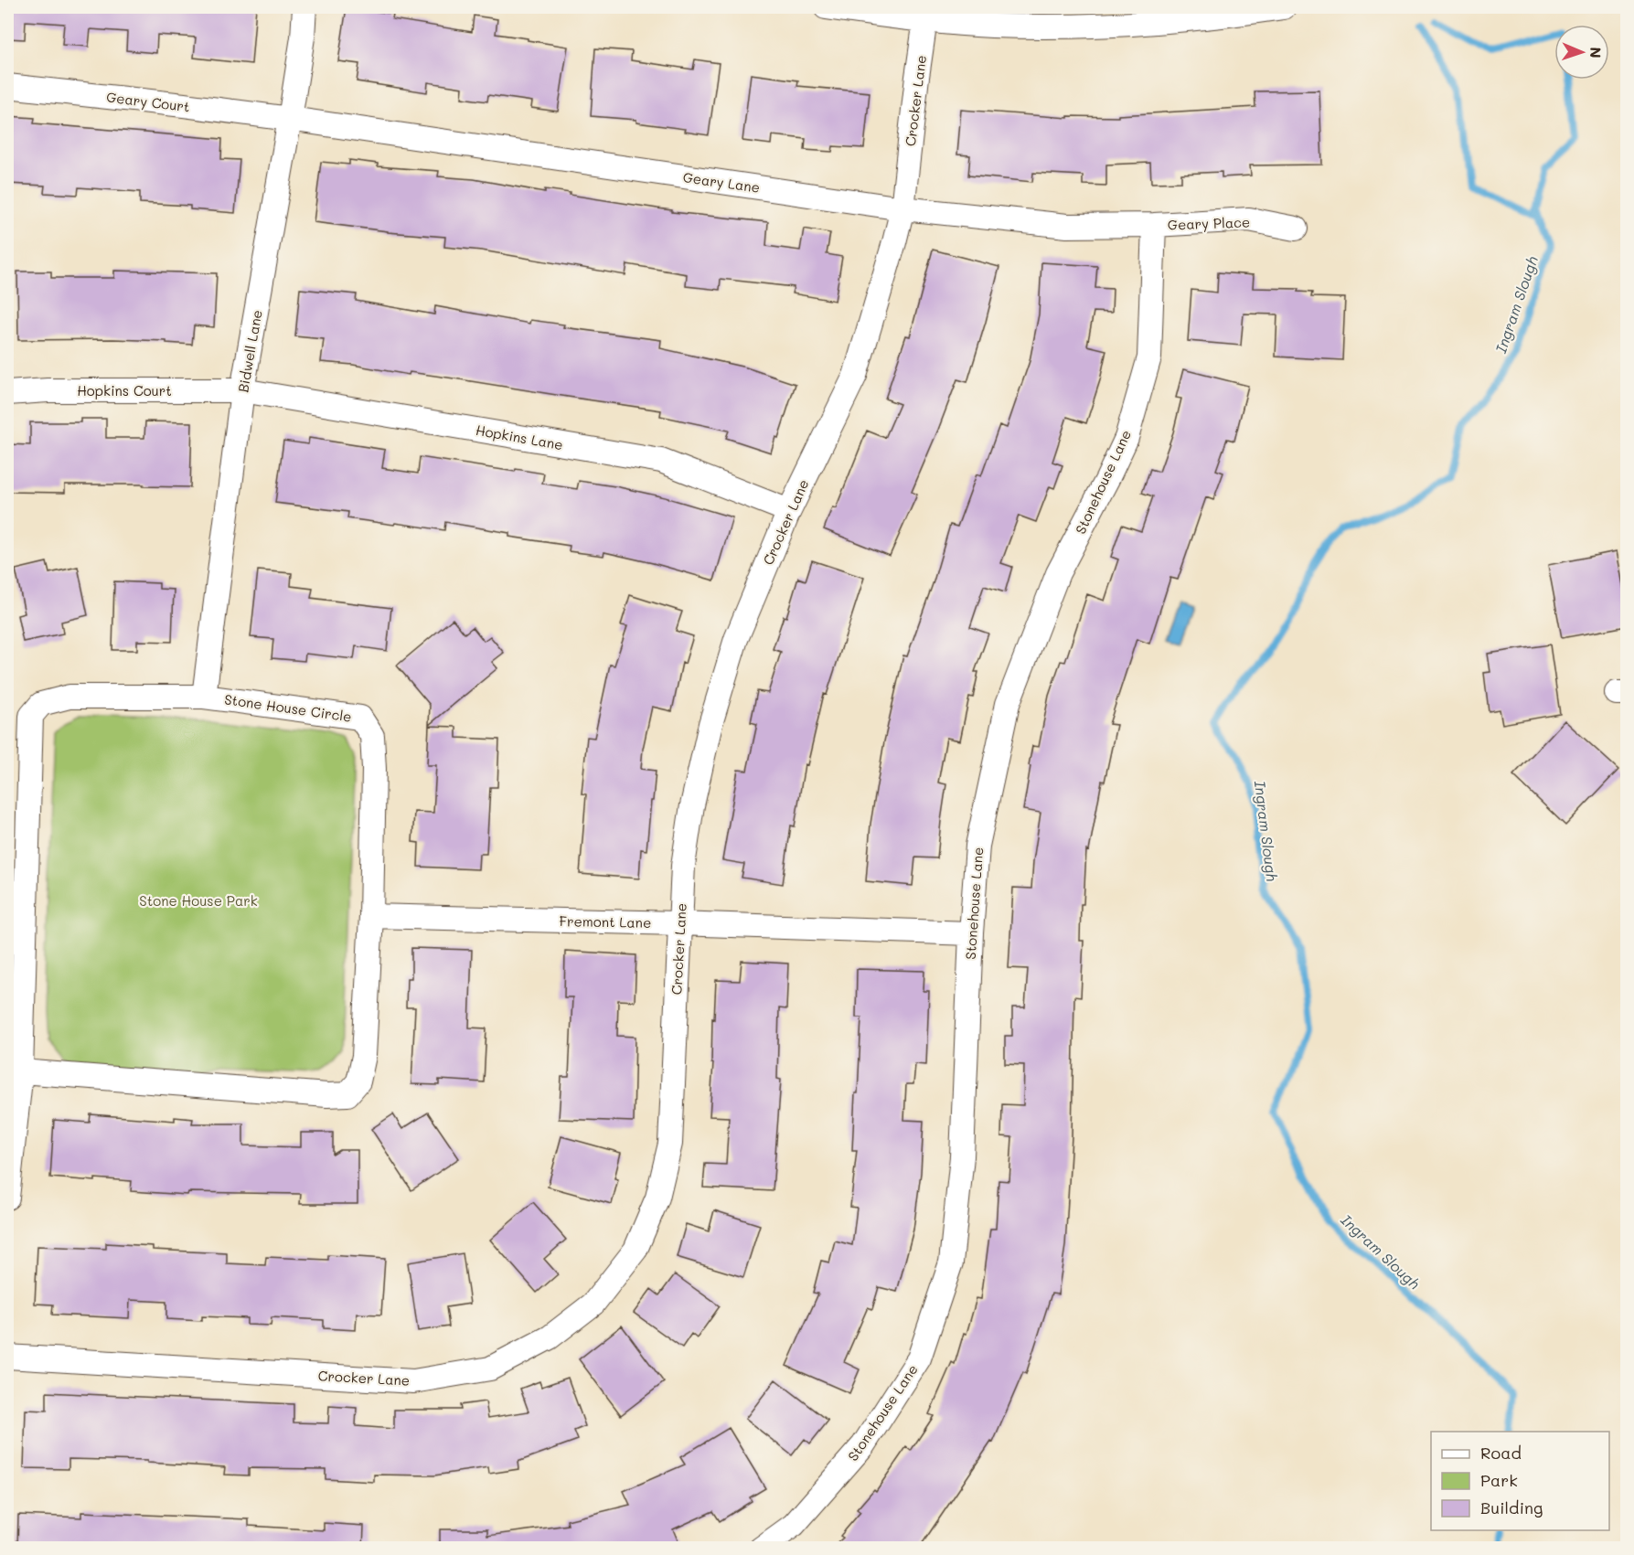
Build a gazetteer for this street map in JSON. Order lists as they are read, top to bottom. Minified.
{"streets":{"street":["Crocker Lane","Geary Court","Geary Lane","Geary Place","Bidwell Lane","Hopkins Court","Hopkins Lane","Stonehouse Lane","Stone House Circle","Fremont Lane"]},"crossings":[["Crocker Lane","Geary Lane"],["Crocker Lane","Hopkins Lane"],["Crocker Lane","Fremont Lane"],["Geary Court","Geary Lane"],["Geary Court","Bidwell Lane"],["Geary Lane","Geary Place"],["Geary Lane","Bidwell Lane"],["Geary Lane","Stonehouse Lane"],["Geary Place","Stonehouse Lane"],["Bidwell Lane","Hopkins Court"],["Bidwell Lane","Hopkins Lane"],["Bidwell Lane","Stone House Circle"],["Hopkins Court","Hopkins Lane"],["Stonehouse Lane","Fremont Lane"],["Stone House Circle","Fremont Lane"]],"water":["Ingram Slough"],"parks":["Stone House Park"],"legend":["Road","Park","Building"],"north":"right"}
